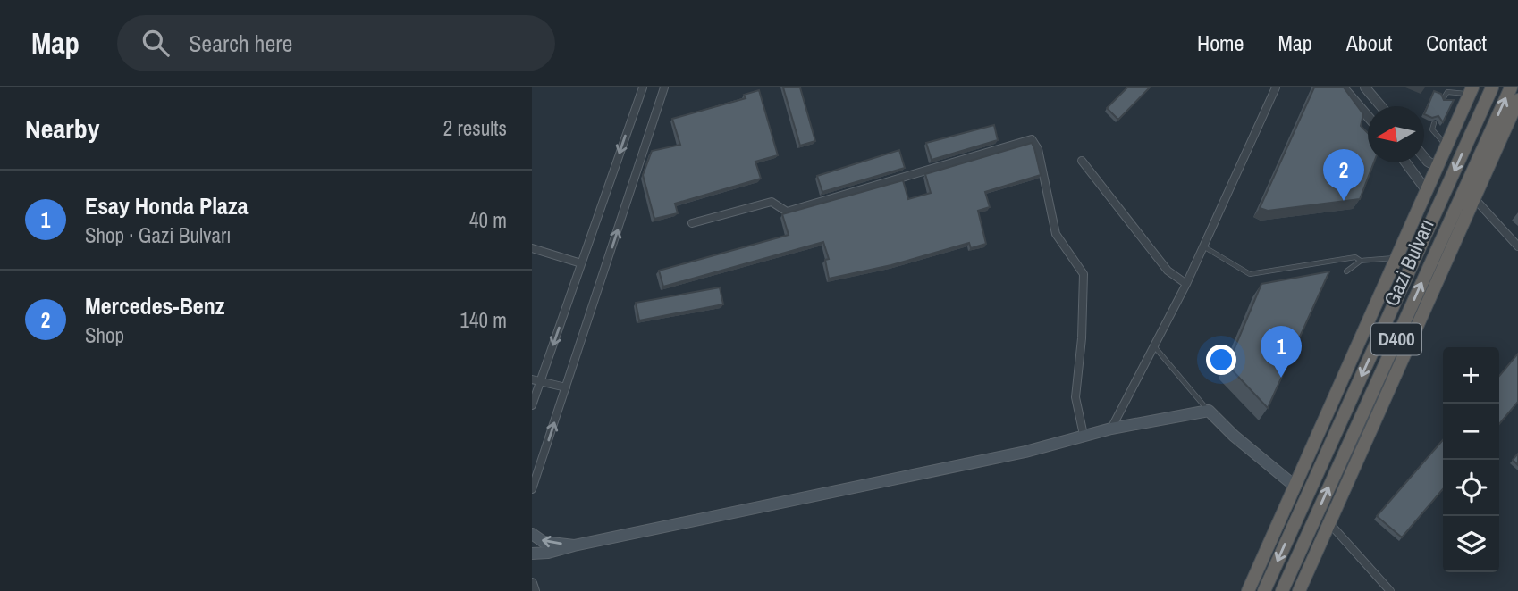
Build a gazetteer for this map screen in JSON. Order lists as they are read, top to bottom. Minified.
{"streets":{"highway":["Gazi Bulvarı","D400"]},"north":"left","page":{"header":"Map","search":"Search here","nav":["Home","Map","About","Contact"],"heading":["Nearby","2 results"],"pins":["2","1"],"list":[{"mark":"1","name":"Esay Honda Plaza","note":"Shop · Gazi Bulvarı","value":"40 m"},{"mark":"2","name":"Mercedes-Benz","note":"Shop","value":"140 m"}],"map_buttons":["+","−"]}}
